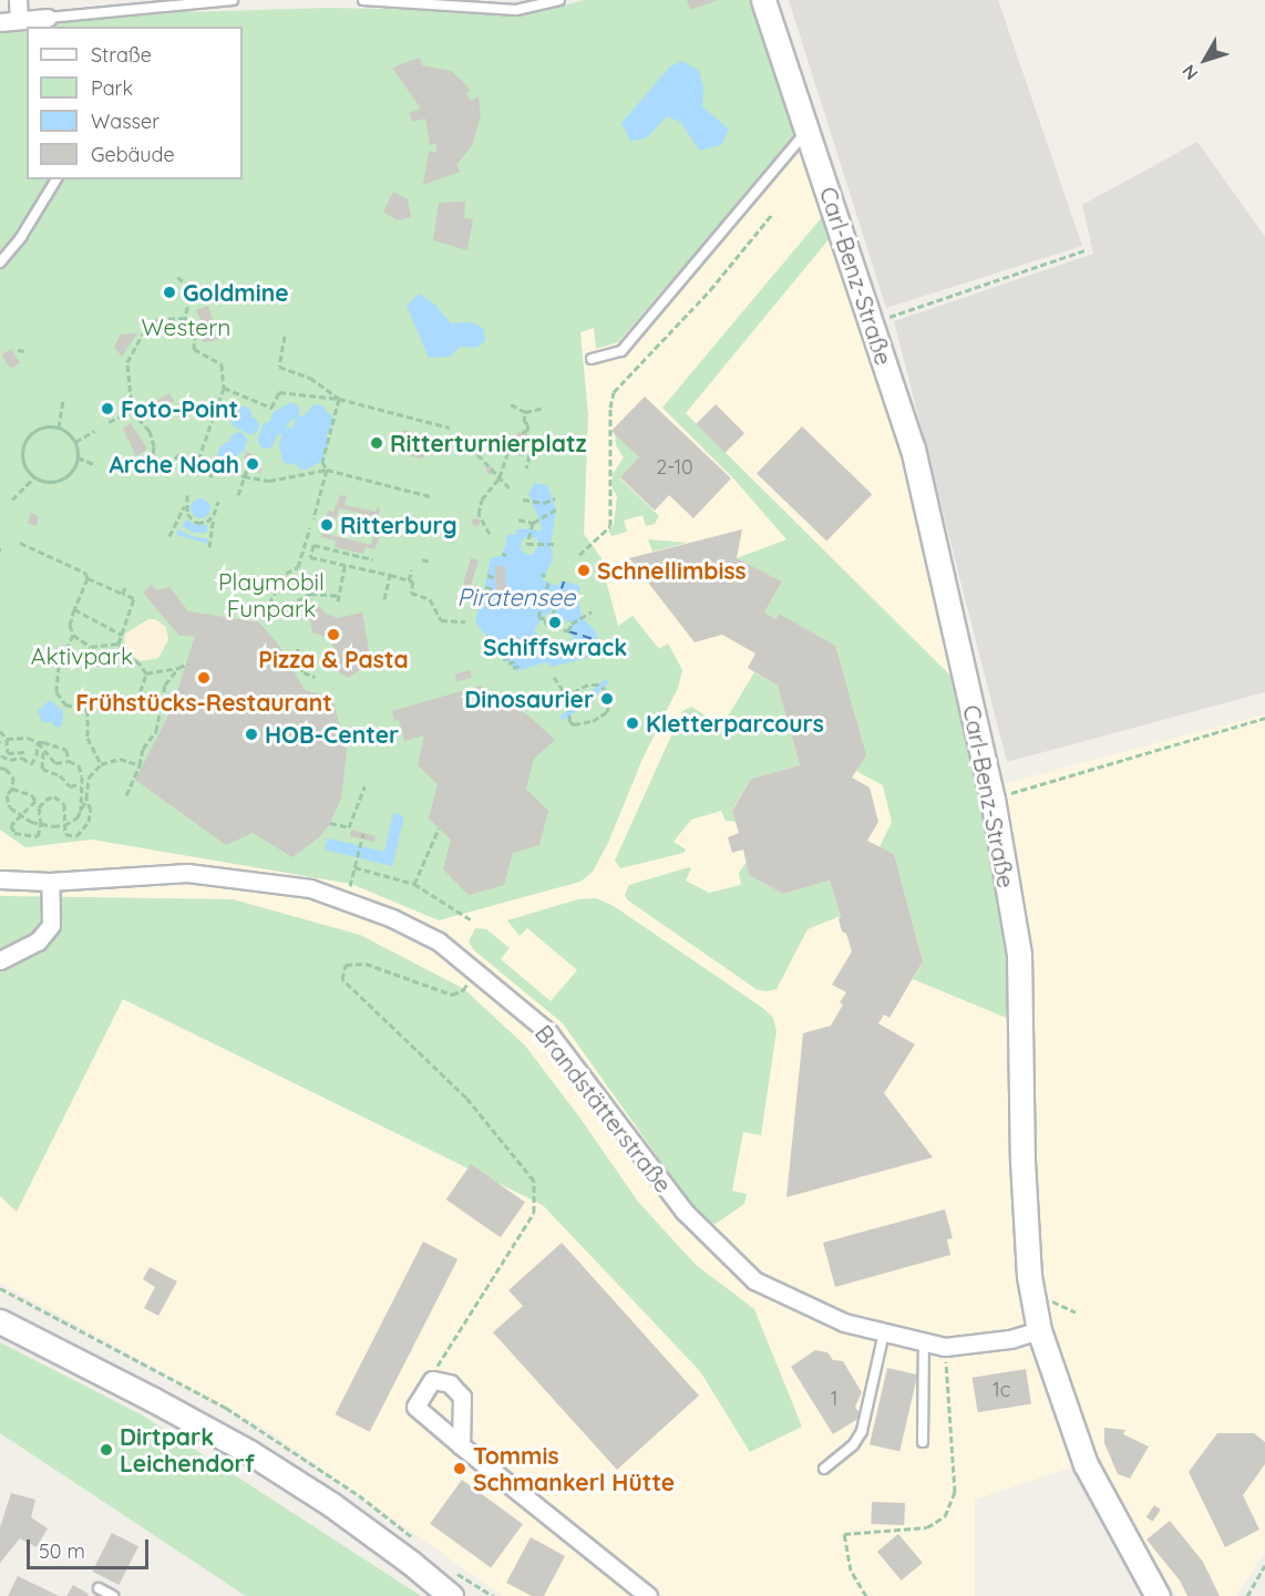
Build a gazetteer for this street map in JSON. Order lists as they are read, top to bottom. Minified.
{"streets":{"street":["Carl-Benz-Straße","Brandstätterstraße"]},"crossings":[["Carl-Benz-Straße","Brandstätterstraße"]],"water":["Piratensee"],"parks":["Western","Playmobil Funpark","Aktivpark"],"places":["Goldmine","Foto-Point","Ritterturnierplatz","Arche Noah","Ritterburg","Schnellimbiss","Schiffswrack","Pizza & Pasta","Frühstücks-Restaurant","Dinosaurier","Kletterparcours","HOB-Center","Dirtpark Leichendorf","Tommis Schmankerl Hütte"],"house_numbers":["2-10","1c","1"],"legend":["Straße","Park","Wasser","Gebäude"],"scale_bar":"50 m","north":"bottom left"}
